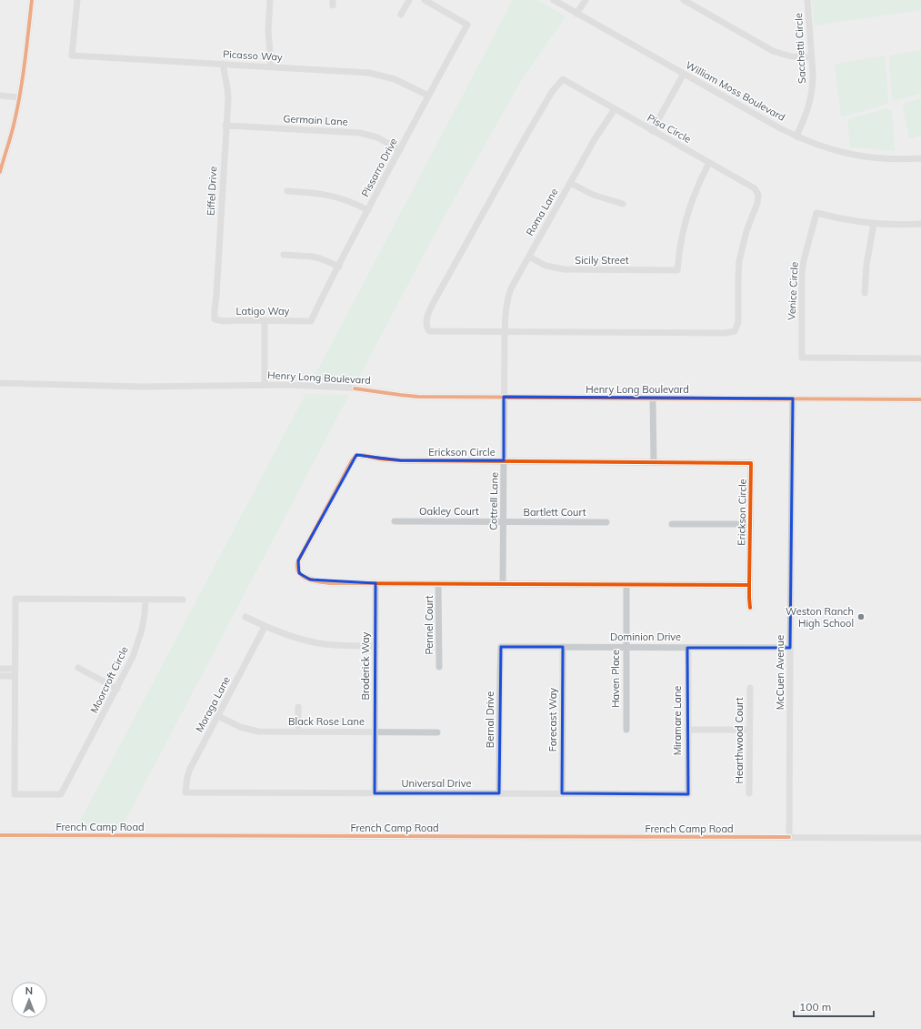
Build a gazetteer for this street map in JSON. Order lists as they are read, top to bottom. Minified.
{"streets":{"street":["Sacchetti Circle","Picasso Way","William Moss Boulevard","Germain Lane","Pisa Circle","Pissarro Drive","Eiffel Drive","Roma Lane","Sicily Street","Venice Circle","Latigo Way","Henry Long Boulevard","Erickson Circle","Cottrell Lane","Oakley Court","Bartlett Court","Pennel Court","Dominion Drive","Broderick Way","McCuen Avenue","Haven Place","Moorcroft Circle","Moraga Lane","Bernal Drive","Forecast Way","Miramare Lane","Black Rose Lane","Hearthwood Court","Universal Drive","French Camp Road"]},"crossings":[["Sacchetti Circle","William Moss Boulevard"],["Picasso Way","Pissarro Drive"],["Picasso Way","Eiffel Drive"],["Germain Lane","Pissarro Drive"],["Germain Lane","Eiffel Drive"],["Pisa Circle","Roma Lane"],["Pisa Circle","Sicily Street"],["Pissarro Drive","Latigo Way"],["Eiffel Drive","Latigo Way"],["Roma Lane","Sicily Street"],["Henry Long Boulevard","Cottrell Lane"],["Henry Long Boulevard","McCuen Avenue"],["Erickson Circle","Cottrell Lane"],["Erickson Circle","Pennel Court"],["Erickson Circle","Broderick Way"],["Erickson Circle","Haven Place"],["Cottrell Lane","Oakley Court"],["Cottrell Lane","Bartlett Court"],["Oakley Court","Bartlett Court"],["Dominion Drive","McCuen Avenue"],["Dominion Drive","Haven Place"],["Dominion Drive","Bernal Drive"],["Dominion Drive","Forecast Way"],["Dominion Drive","Miramare Lane"],["Broderick Way","Black Rose Lane"],["Broderick Way","Universal Drive"],["McCuen Avenue","French Camp Road"],["Moraga Lane","Black Rose Lane"],["Moraga Lane","Universal Drive"],["Bernal Drive","Universal Drive"],["Forecast Way","Universal Drive"],["Miramare Lane","Universal Drive"]],"places":["Weston Ranch High School"],"scale_bar":"100 m","north":"top"}
